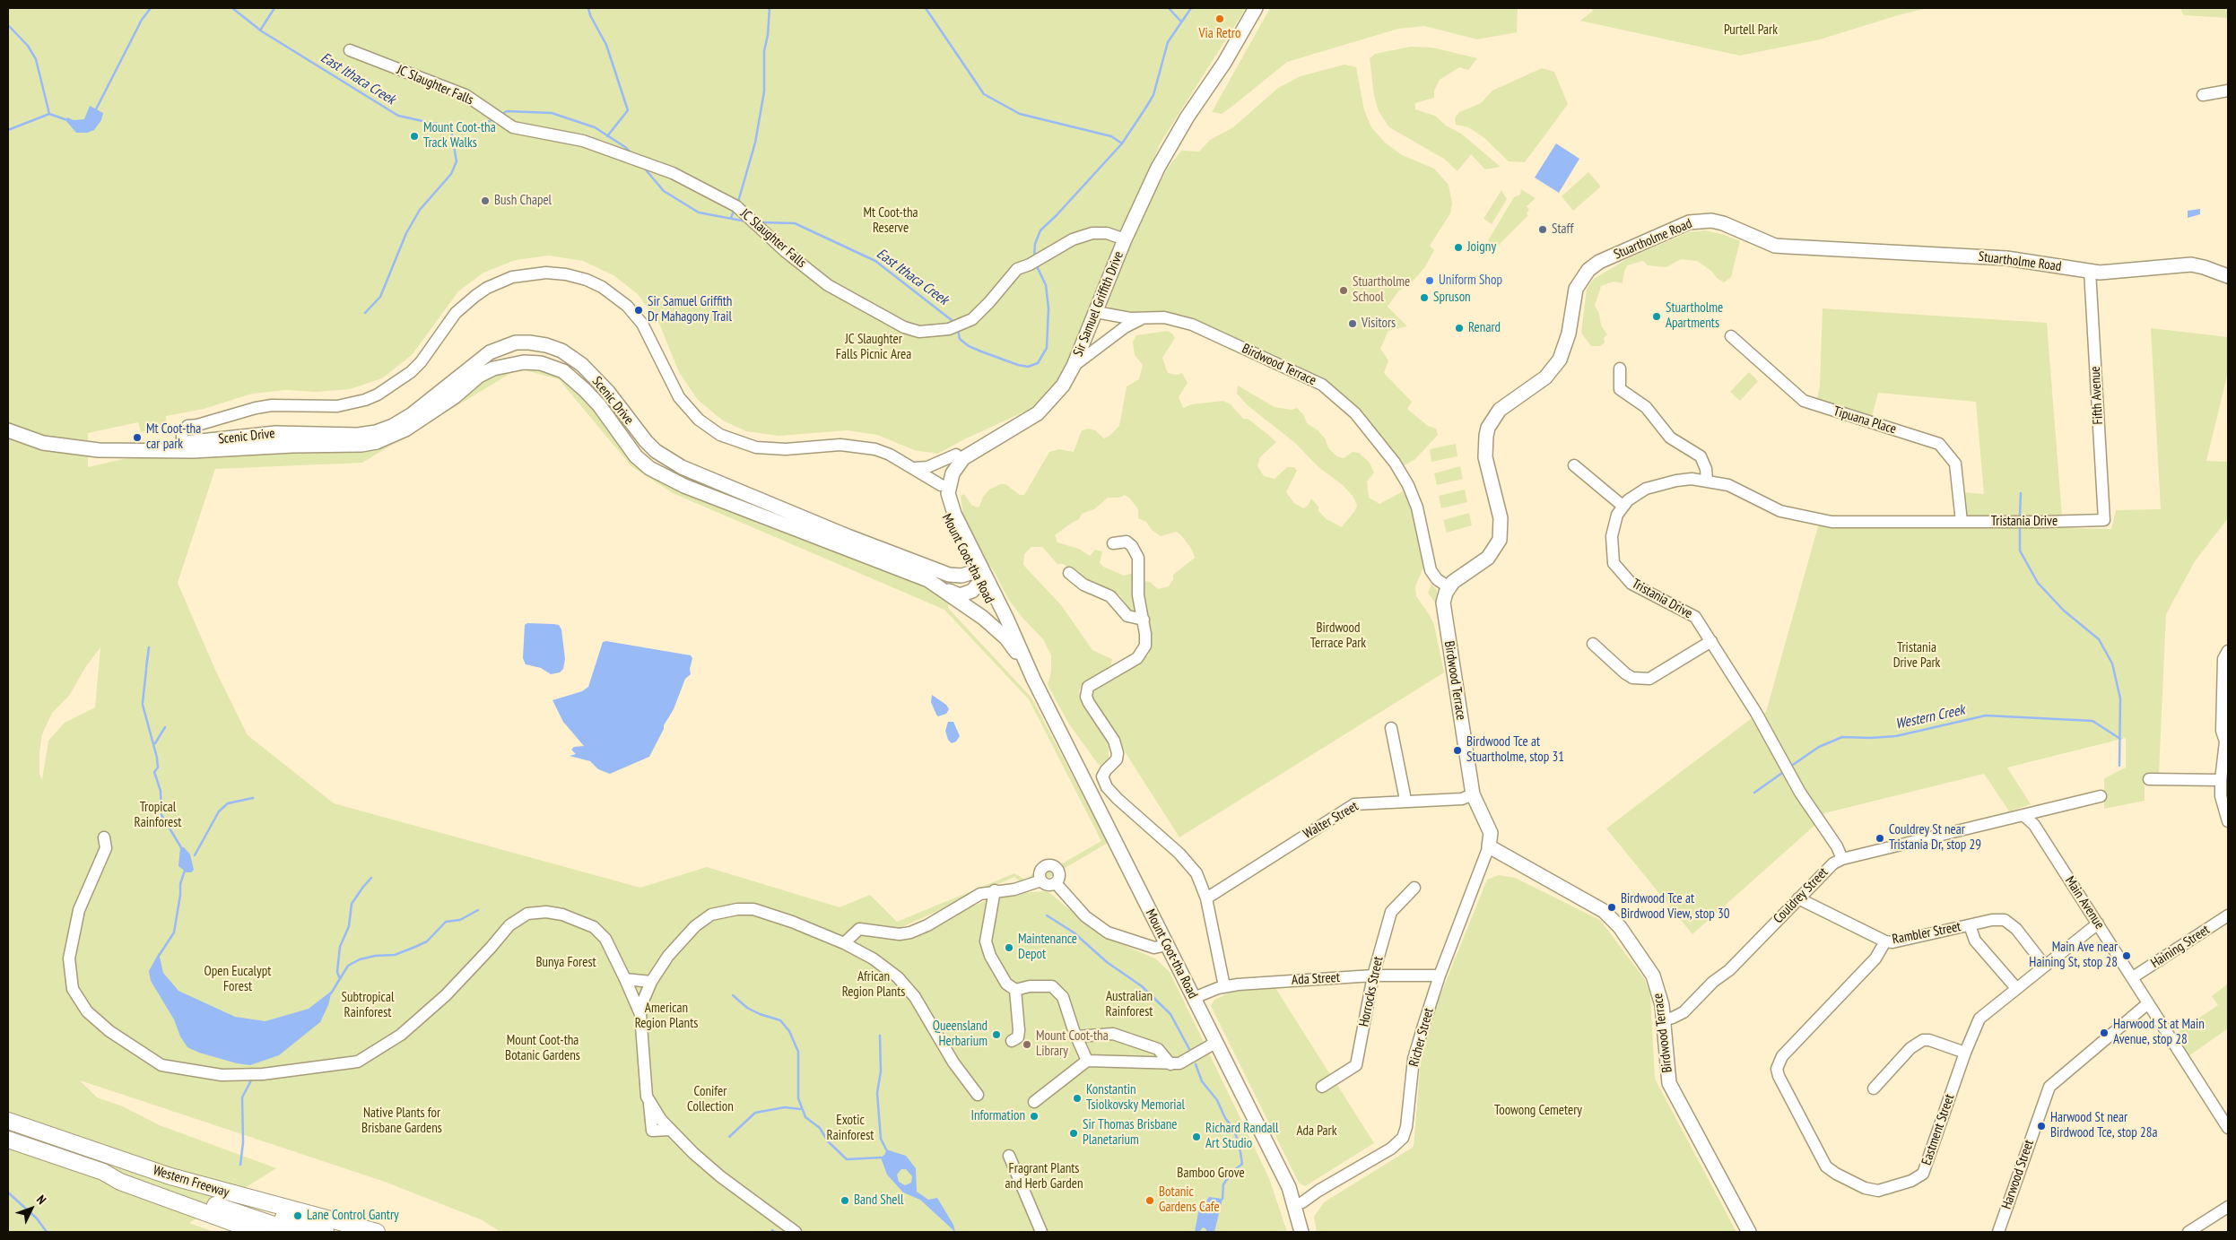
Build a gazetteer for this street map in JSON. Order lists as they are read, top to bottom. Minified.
{"streets":{"highway":["Western Freeway"],"main road":["Stuartholme Road","Sir Samuel Griffith Drive","Birdwood Terrace","Scenic Drive","Mount Coot-tha Road"],"street":["JC Slaughter Falls","Fifth Avenue","Tipuana Place","Tristania Drive","Walter Street","Couldrey Street","Main Avenue","Rambler Street","Haining Street","Ada Street","Horrocks Street","Richer Street","Eastment Street","Harwood Street"]},"crossings":[["JC Slaughter Falls","Sir Samuel Griffith Drive"],["Stuartholme Road","Birdwood Terrace"],["Stuartholme Road","Fifth Avenue"],["Sir Samuel Griffith Drive","Birdwood Terrace"],["Birdwood Terrace","Walter Street"],["Birdwood Terrace","Couldrey Street"],["Birdwood Terrace","Richer Street"],["Fifth Avenue","Tristania Drive"],["Scenic Drive","Mount Coot-tha Road"],["Tipuana Place","Tristania Drive"],["Tristania Drive","Couldrey Street"],["Mount Coot-tha Road","Ada Street"],["Mount Coot-tha Road","Richer Street"],["Couldrey Street","Main Avenue"],["Couldrey Street","Rambler Street"],["Main Avenue","Haining Street"],["Main Avenue","Eastment Street"],["Main Avenue","Harwood Street"],["Rambler Street","Eastment Street"],["Ada Street","Horrocks Street"],["Ada Street","Richer Street"]],"water":["East Ithaca Creek","Western Creek"],"parks":["Purtell Park","Mt Coot-tha Reserve","JC Slaughter Falls Picnic Area","Birdwood Terrace Park","Tristania Drive Park","Tropical Rainforest","Bunya Forest","Open Eucalypt Forest","African Region Plants","Australian Rainforest","Subtropical Rainforest","American Region Plants","Mount Coot-tha Botanic Gardens","Conifer Collection","Toowong Cemetery","Native Plants for Brisbane Gardens","Exotic Rainforest","Ada Park","Fragrant Plants and Herb Garden","Bamboo Grove"],"places":["Via Retro","Mount Coot-tha Track Walks","Bush Chapel","Staff","Joigny","Uniform Shop","Stuartholme School","Spruson","Sir Samuel Griffith Dr Mahagony Trail","Stuartholme Apartments","Visitors","Renard","Mt Coot-tha car park","Birdwood Tce at Stuartholme, stop 31","Couldrey St near Tristania Dr, stop 29","Birdwood Tce at Birdwood View, stop 30","Maintenance Depot","Main Ave near Haining St, stop 28","Harwood St at Main Avenue, stop 28","Queensland Herbarium","Mount Coot-tha Library","Konstantin Tsiolkovsky Memorial","Information","Harwood St near Birdwood Tce, stop 28a","Sir Thomas Brisbane Planetarium","Richard Randall Art Studio","Band Shell","Botanic Gardens Cafe","Lane Control Gantry"],"north":"top right"}
